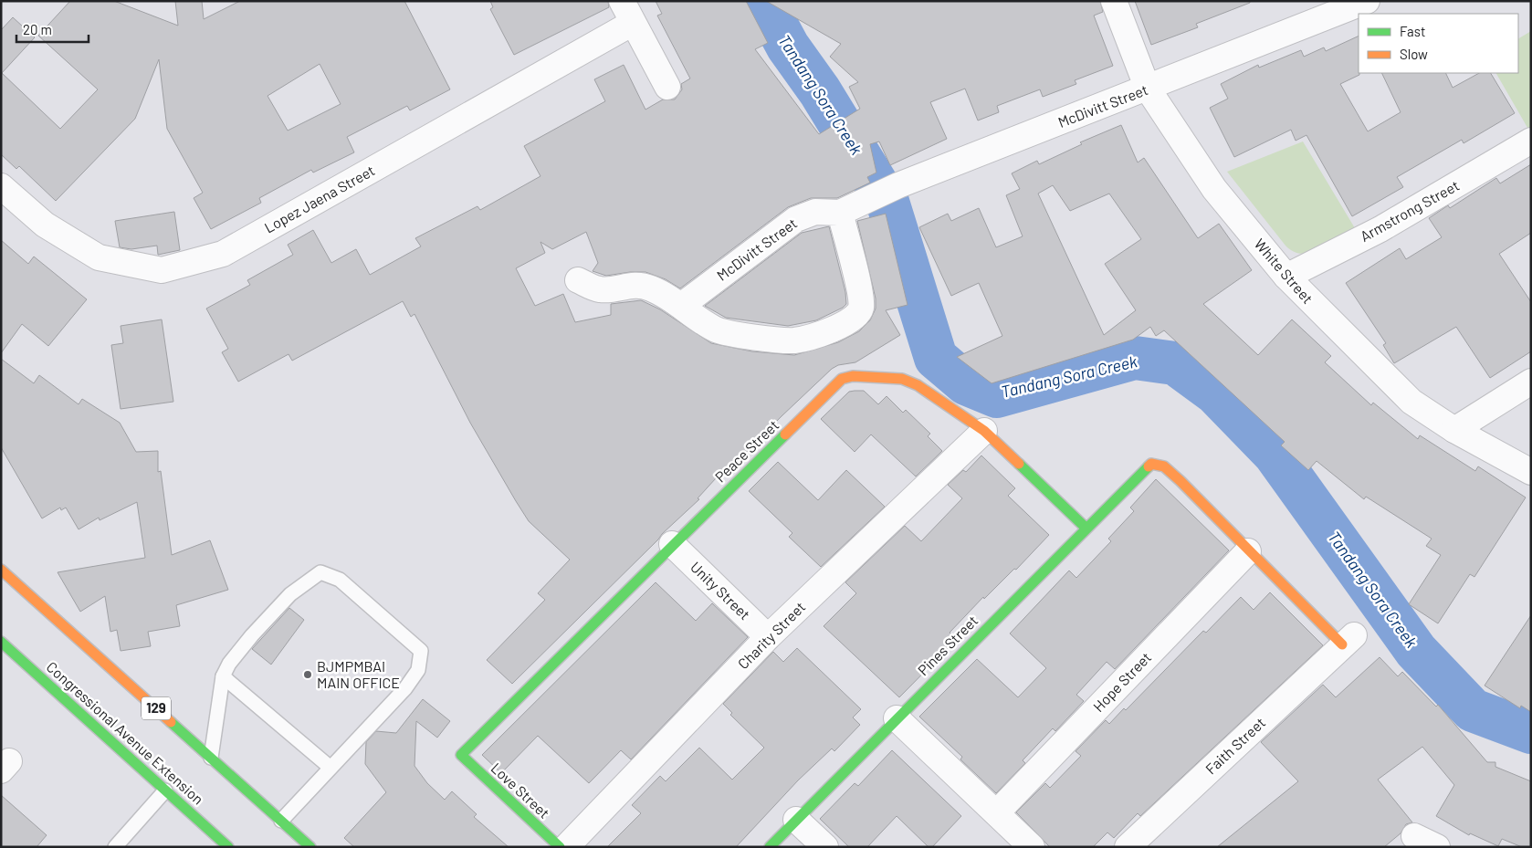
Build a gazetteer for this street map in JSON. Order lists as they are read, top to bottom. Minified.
{"streets":{"street":["McDivitt Street","Lopez Jaena Street","Armstrong Street","White Street","Peace Street","Unity Street","Charity Street","Pines Street","Hope Street","129","Congressional Avenue Extension","Faith Street","Love Street"]},"crossings":[["McDivitt Street","White Street"],["Armstrong Street","White Street"],["Peace Street","Unity Street"],["Peace Street","Charity Street"],["Peace Street","Pines Street"],["Peace Street","Love Street"],["Unity Street","Charity Street"],["Pines Street","Faith Street"],["Hope Street","Faith Street"]],"water":["Tandang Sora Creek"],"places":["BJMPMBAI MAIN OFFICE"],"legend":["Fast","Slow"],"scale_bar":"20 m"}
